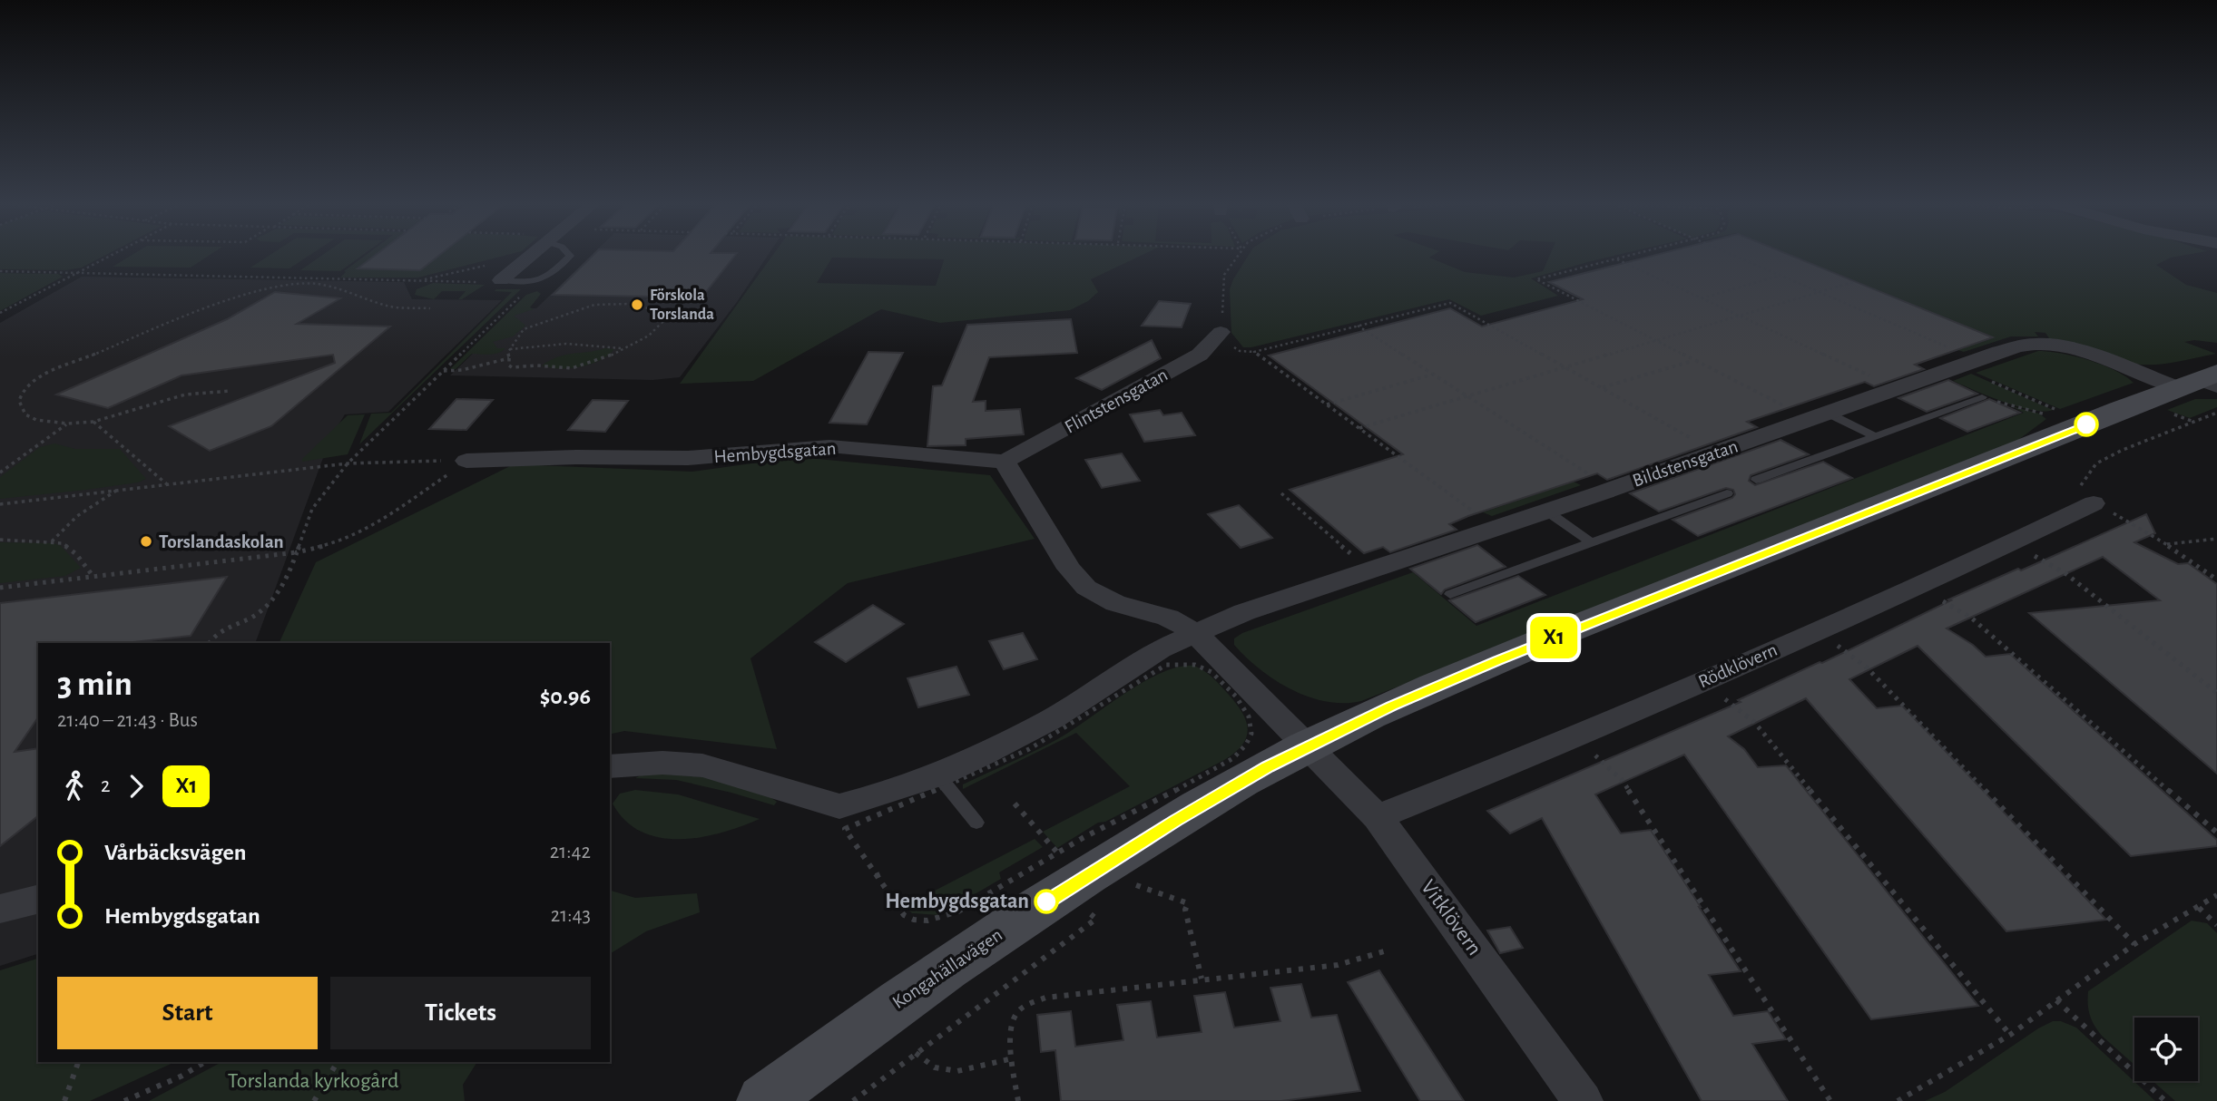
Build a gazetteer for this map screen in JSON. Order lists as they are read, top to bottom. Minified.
{"streets":{"street":["Flintstensgatan","Hembygdsgatan","Bildstensgatan","Rödklövern","Vitklövern","Kongahällavägen"]},"crossings":[["Flintstensgatan","Hembygdsgatan"],["Bildstensgatan","Kongahällavägen"],["Rödklövern","Vitklövern"],["Vitklövern","Kongahällavägen"]],"parks":["Torslanda kyrkogård"],"places":["Förskola Torslanda","Torslandaskolan","Hembygdsgatan"],"lines":["bus line X1"],"page":{"on_map":"X1","heading":["3 min","21:40 – 21:43 · Bus","$0.96"],"legs":["2","X1"],"list":[{"name":"Vårbäcksvägen","value":"21:42"},{"name":"Hembygdsgatan","value":"21:43"}],"buttons":["Start","Tickets"]}}
